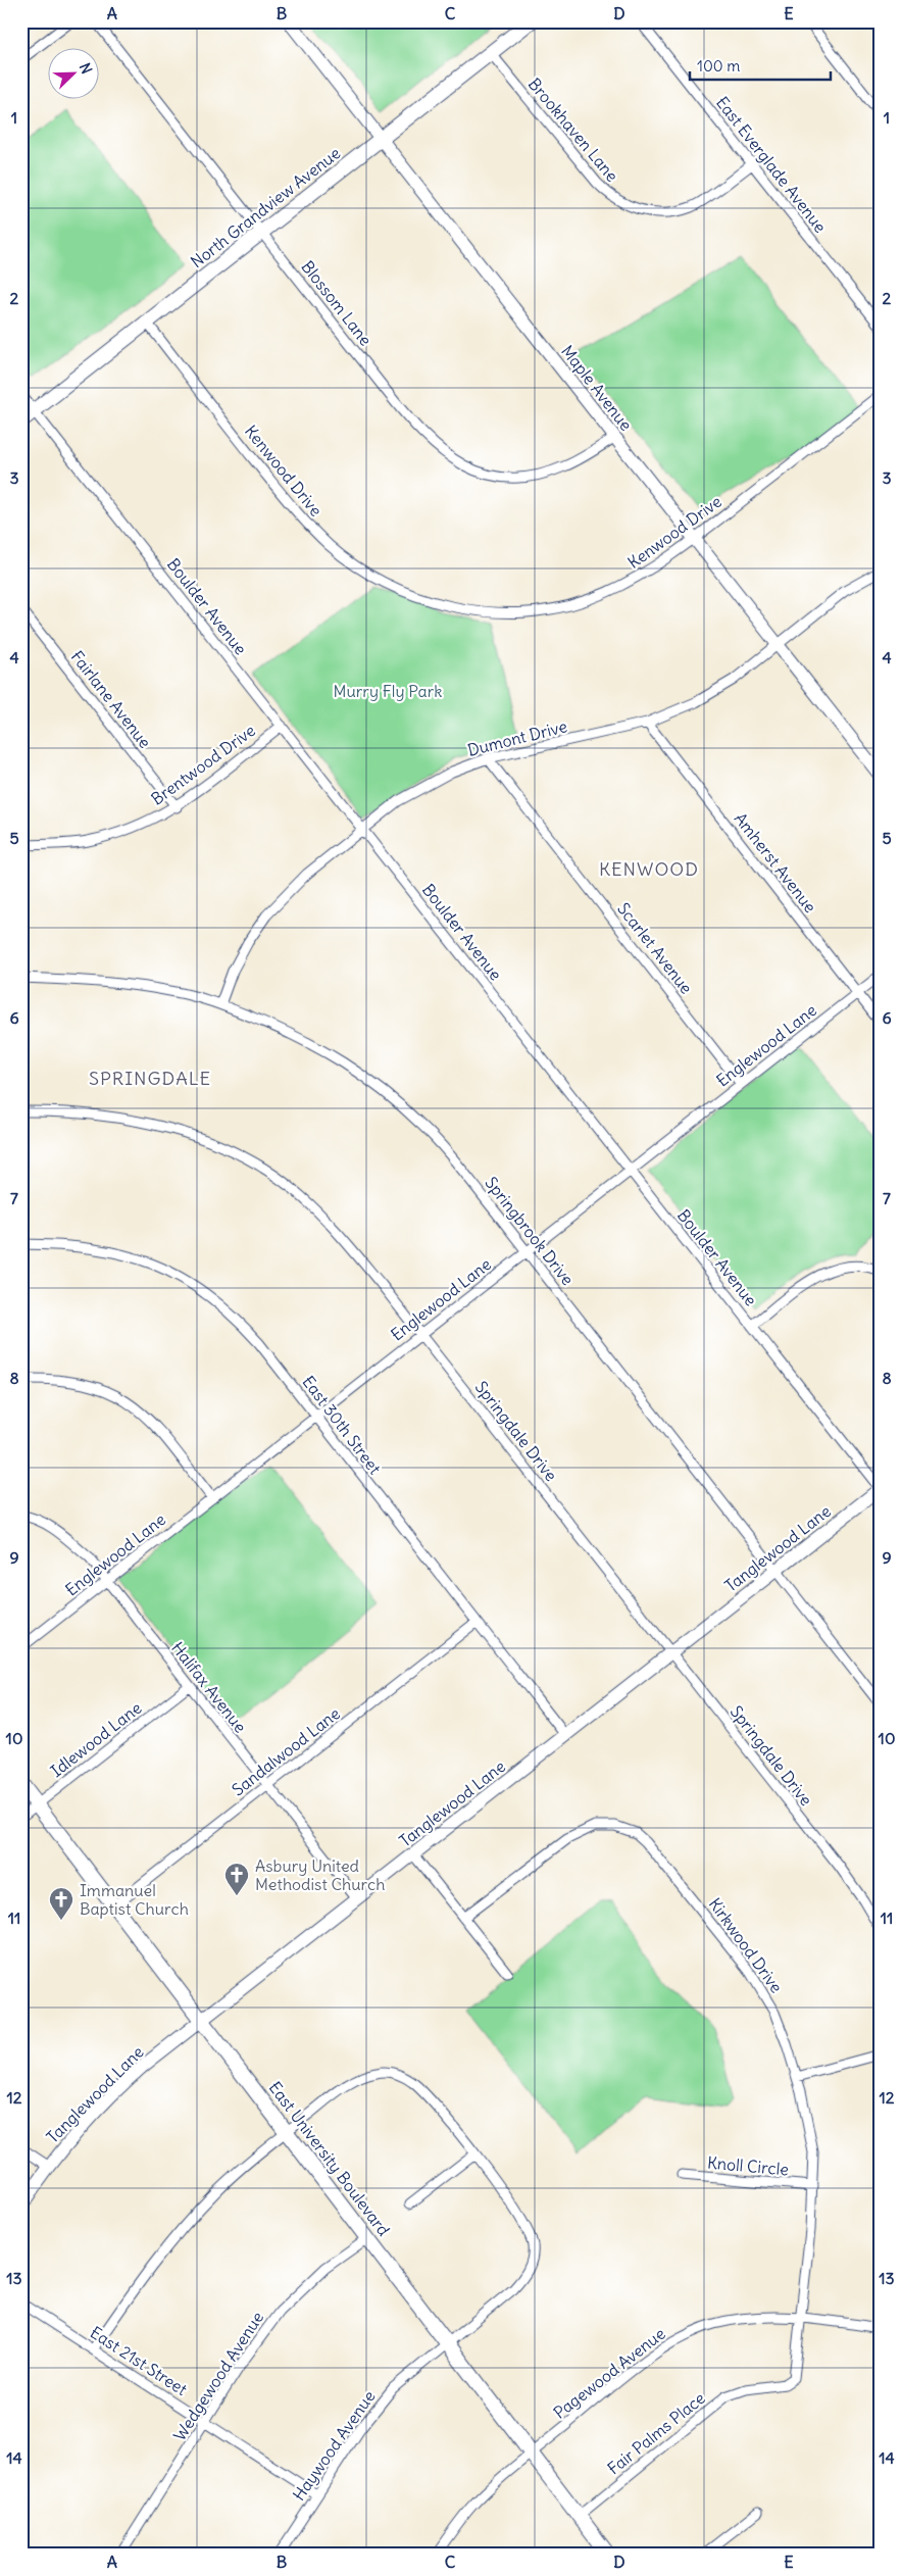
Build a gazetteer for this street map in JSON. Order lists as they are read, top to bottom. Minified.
{"streets":{"main road":["North Grandview Avenue","Maple Avenue","Tanglewood Lane","East University Boulevard"],"street":["Brookhaven Lane","East Everglade Avenue","Blossom Lane","Kenwood Drive","Boulder Avenue","Fairlane Avenue","Dumont Drive","Brentwood Drive","Amherst Avenue","Scarlet Avenue","Englewood Lane","Springbrook Drive","East 30th Street","Springdale Drive","Halifax Avenue","Idlewood Lane","Sandalwood Lane","Kirkwood Drive","Knoll Circle","East 21st Street","Pagewood Avenue","Wedgewood Avenue","Fair Palms Place","Haywood Avenue"]},"crossings":[["Brookhaven Lane","East Everglade Avenue"],["Brookhaven Lane","North Grandview Avenue"],["North Grandview Avenue","Blossom Lane"],["North Grandview Avenue","Maple Avenue"],["North Grandview Avenue","Kenwood Drive"],["North Grandview Avenue","Boulder Avenue"],["Blossom Lane","Maple Avenue"],["Maple Avenue","Kenwood Drive"],["Maple Avenue","Dumont Drive"],["Boulder Avenue","Dumont Drive"],["Boulder Avenue","Brentwood Drive"],["Boulder Avenue","Englewood Lane"],["Boulder Avenue","Tanglewood Lane"],["Fairlane Avenue","Brentwood Drive"],["Dumont Drive","Amherst Avenue"],["Dumont Drive","Scarlet Avenue"],["Dumont Drive","Springbrook Drive"],["Amherst Avenue","Englewood Lane"],["Scarlet Avenue","Englewood Lane"],["Englewood Lane","Springbrook Drive"],["Englewood Lane","East 30th Street"],["Englewood Lane","Springdale Drive"],["Englewood Lane","Halifax Avenue"],["Springbrook Drive","Tanglewood Lane"],["East 30th Street","Tanglewood Lane"],["East 30th Street","Sandalwood Lane"],["Springdale Drive","Tanglewood Lane"],["Tanglewood Lane","Halifax Avenue"],["Tanglewood Lane","East University Boulevard"],["Halifax Avenue","Idlewood Lane"],["Halifax Avenue","Sandalwood Lane"],["Idlewood Lane","East University Boulevard"],["Sandalwood Lane","East University Boulevard"],["Kirkwood Drive","Knoll Circle"],["Kirkwood Drive","Pagewood Avenue"],["Kirkwood Drive","Fair Palms Place"],["East University Boulevard","Pagewood Avenue"],["East University Boulevard","Wedgewood Avenue"],["East University Boulevard","Fair Palms Place"],["East University Boulevard","Haywood Avenue"],["East 21st Street","Wedgewood Avenue"],["East 21st Street","Haywood Avenue"]],"districts":["KENWOOD","SPRINGDALE"],"parks":["Murry Fly Park"],"places":{"church":["Asbury United Methodist Church","Immanuel Baptist Church"]},"scale_bar":"100 m","north":"top right","grid":{"columns":["A","B","C","D","E"],"rows":["1","2","3","4","5","6","7","8","9","10","11","12","13","14"]}}
